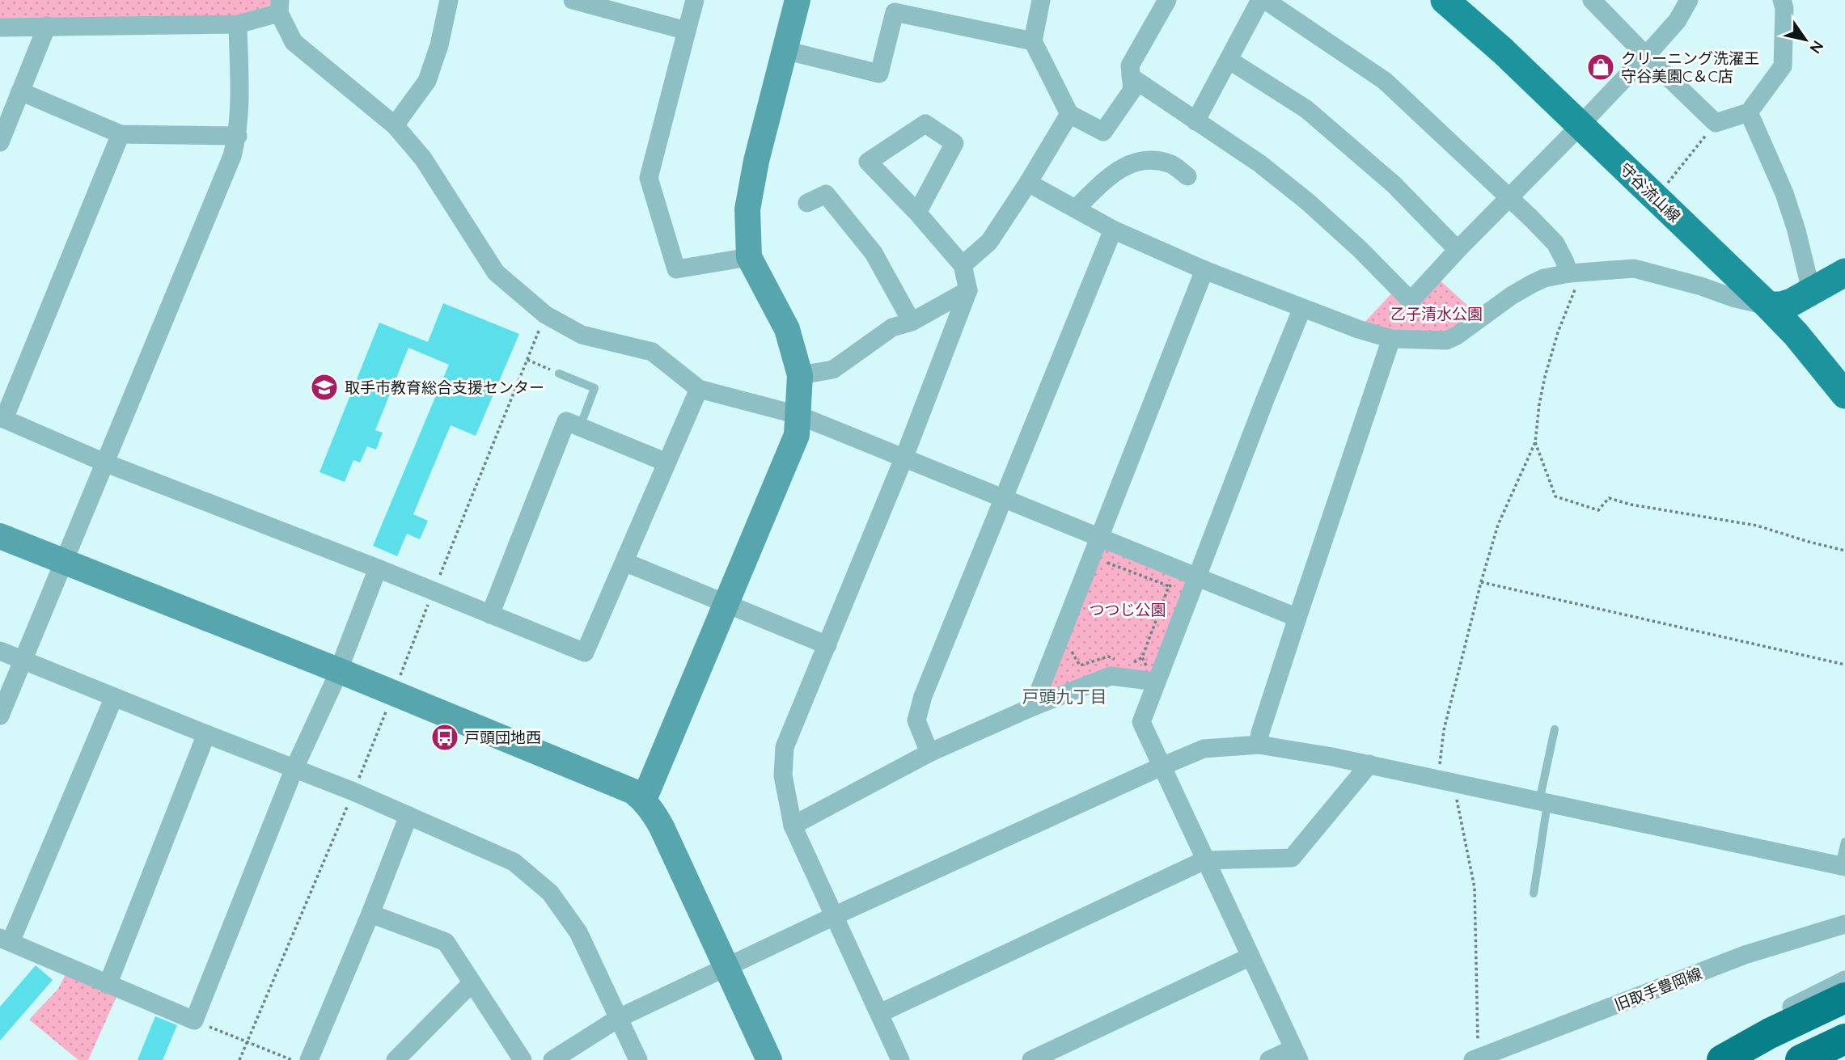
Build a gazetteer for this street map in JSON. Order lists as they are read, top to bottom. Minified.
{"streets":{"main road":["守谷流山線"],"street":["旧取手豊岡線"]},"districts":["戸頭九丁目"],"parks":["乙子清水公園","つつじ公園"],"places":{"shop":["クリーニング洗濯王 守谷美園C＆C店"],"school or university":["取手市教育総合支援センター"],"bus stop":["戸頭団地西"]},"north":"bottom right"}
